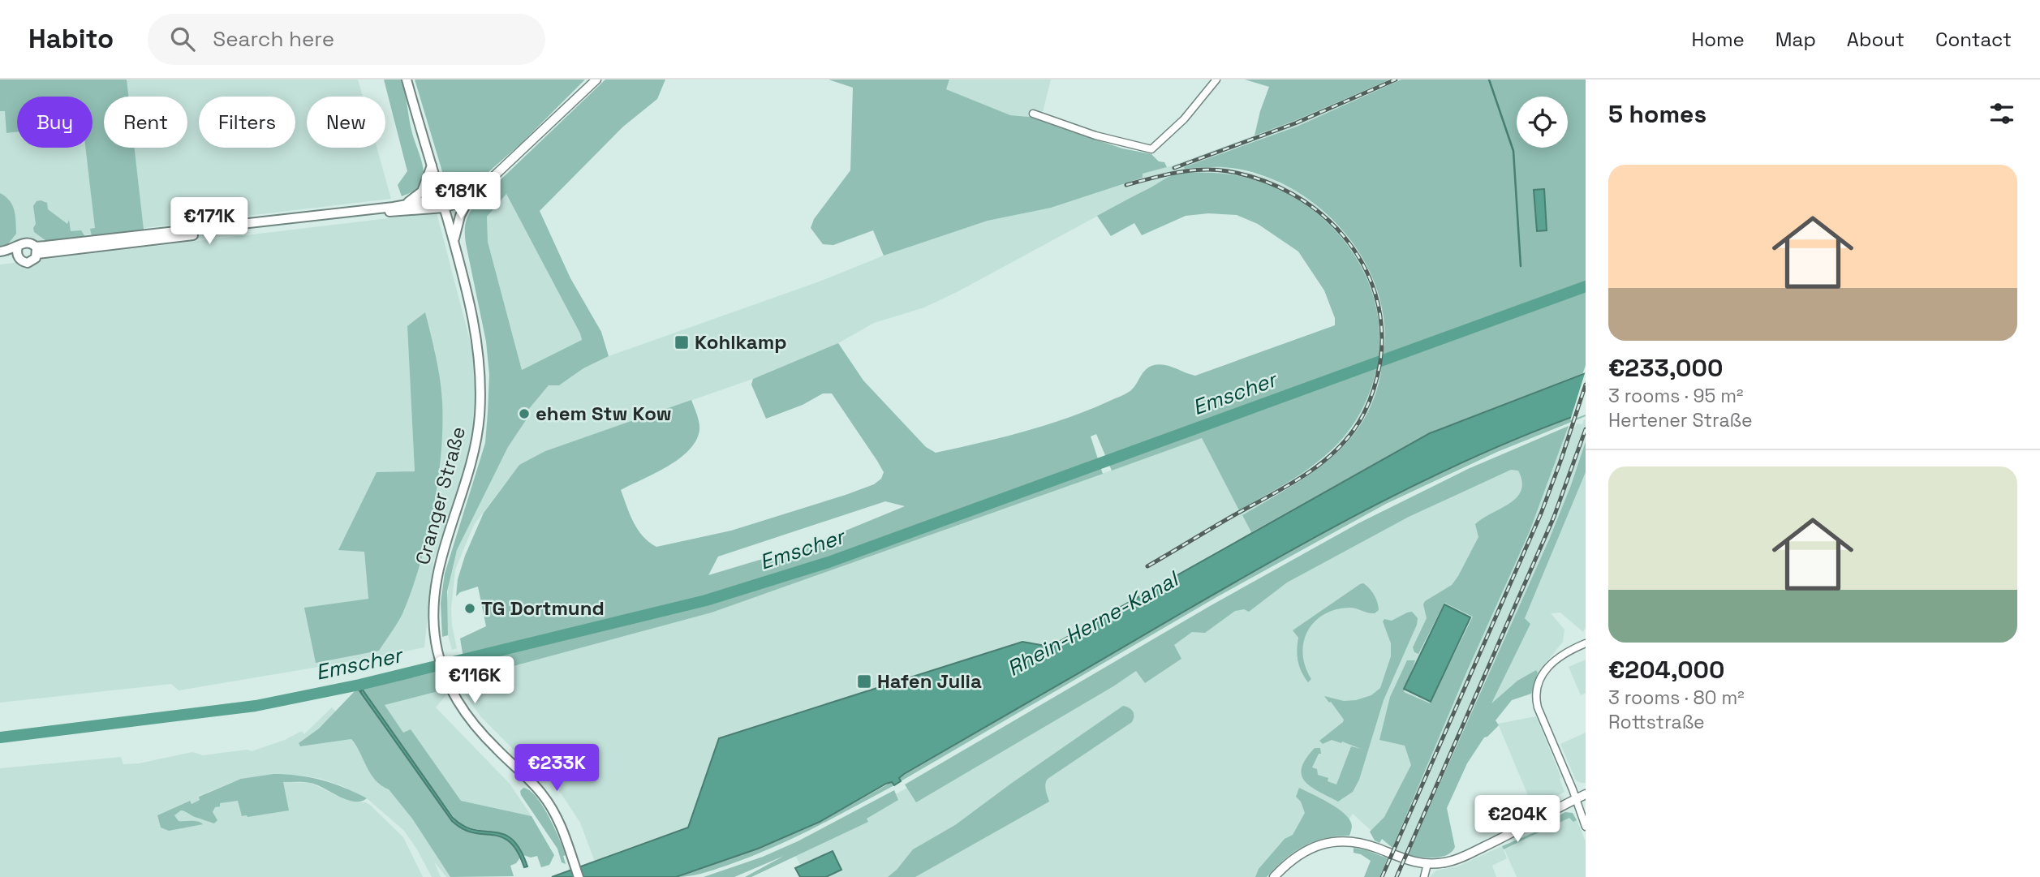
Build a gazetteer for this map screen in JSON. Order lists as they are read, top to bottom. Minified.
{"streets":{"main road":["Cranger Straße"]},"water":["Emscher","Rhein-Herne-Kanal"],"places":{"transit":["Kohlkamp","Hafen Julia"],"other":["ehem Stw Kow","TG Dortmund"]},"page":{"header":"Habito","search":"Search here","nav":["Home","Map","About","Contact"],"heading":"5 homes","chip":["Buy","Rent","Filters","New"],"list":[{"name":"€233,000","note":"3 rooms · 95 m² · Hertener Straße"},{"name":"€204,000","note":"3 rooms · 80 m² · Rottstraße"}],"price":["€181K","€171K","€116K","€233K","€204K"]}}
